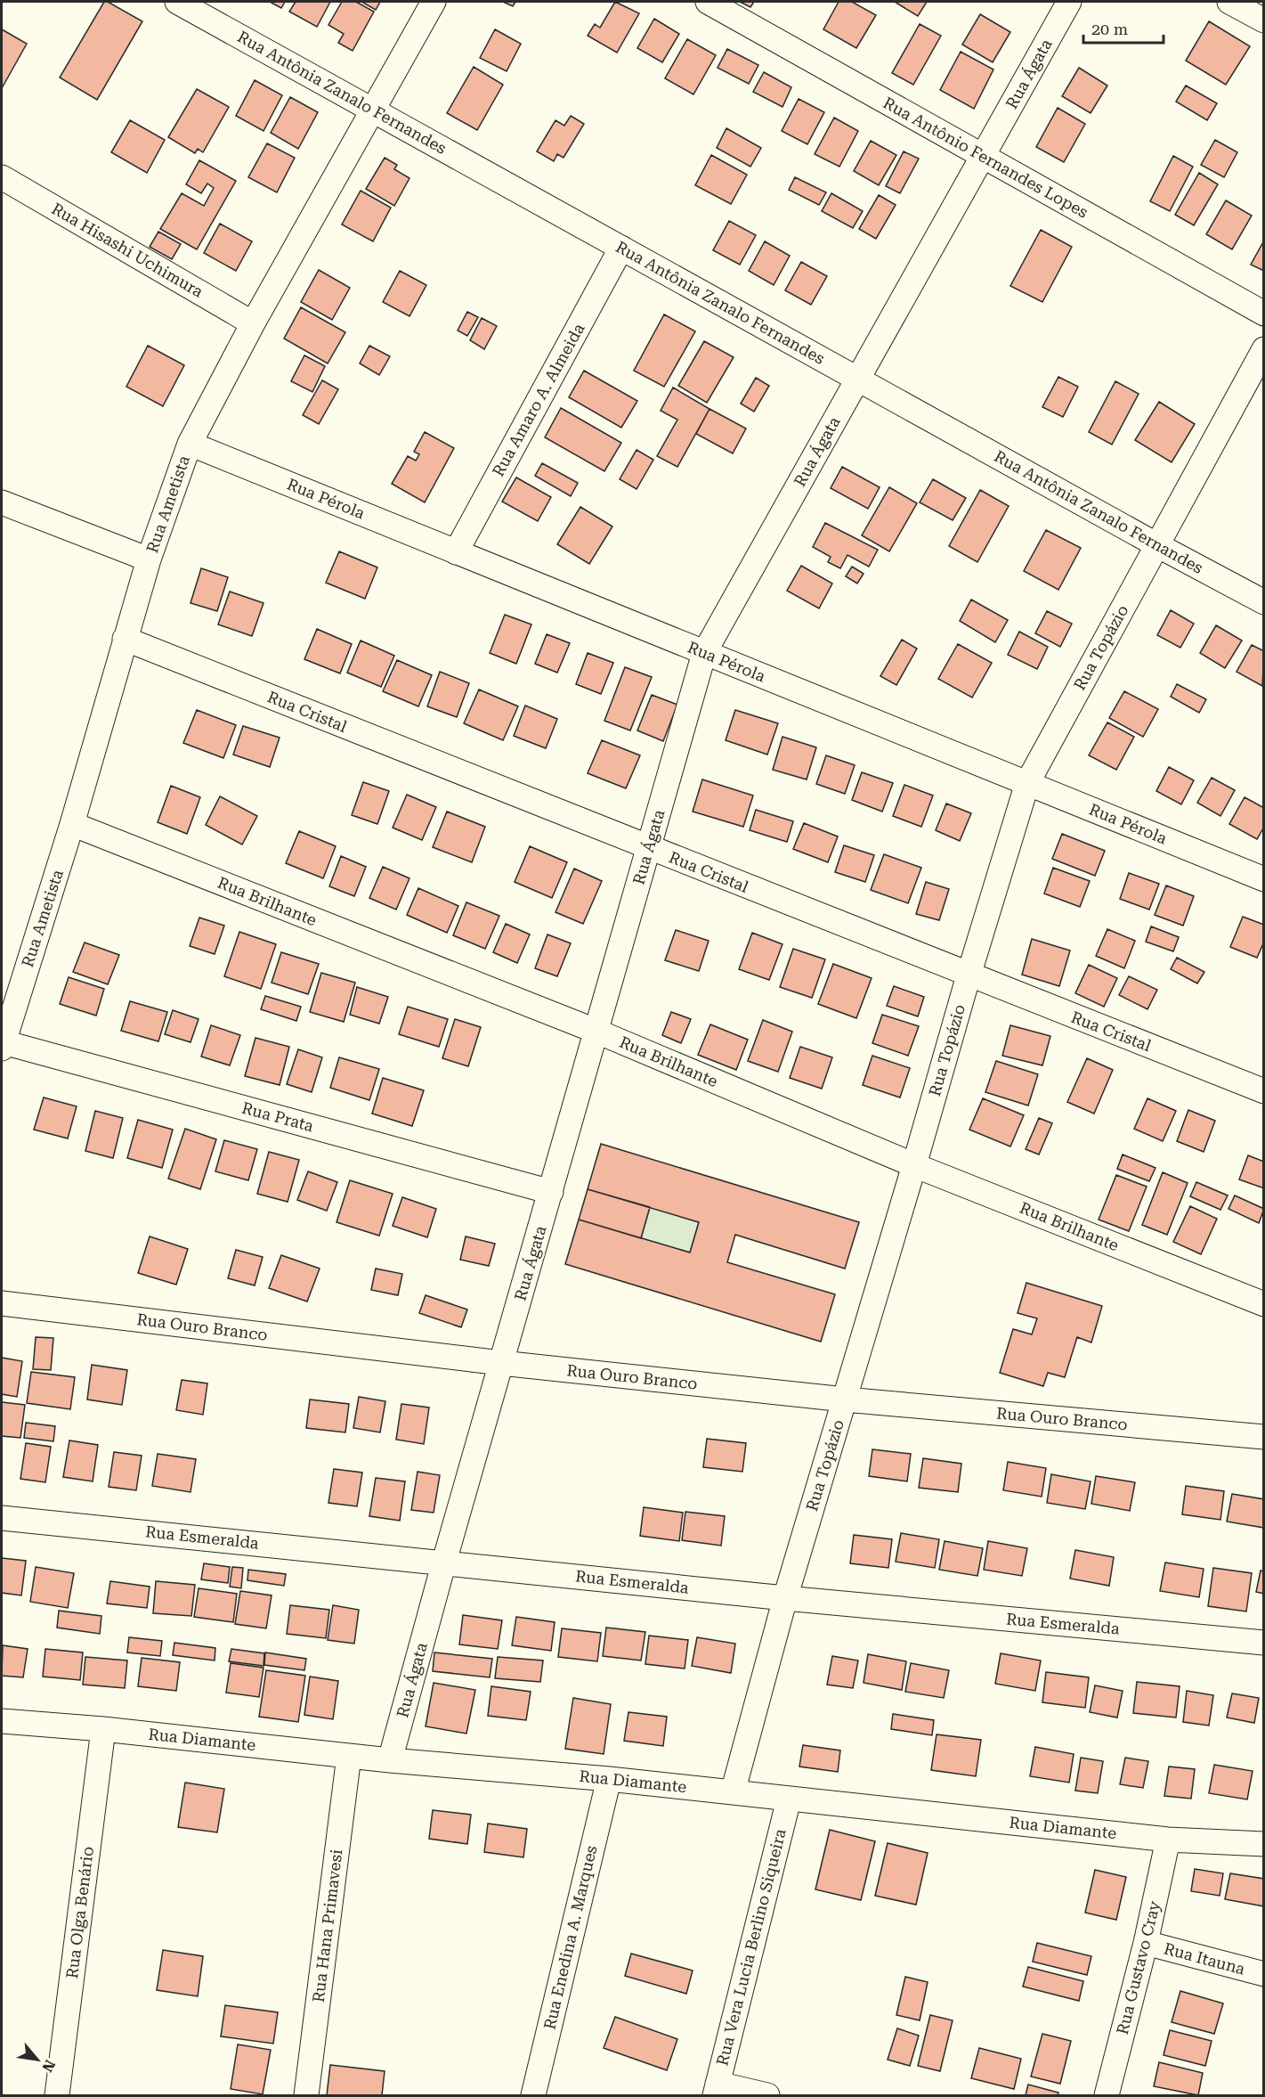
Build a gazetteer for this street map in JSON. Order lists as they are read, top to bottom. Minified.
{"streets":{"street":["Rua Ágata","Rua Antônia Zanalo Fernandes","Rua Antônio Fernandes Lopes","Rua Hisashi Uchimura","Rua Amaro A. Almeida","Rua Pérola","Rua Ametista","Rua Topázio","Rua Cristal","Rua Brilhante","Rua Prata","Rua Ouro Branco","Rua Esmeralda","Rua Diamante","Rua Olga Benário","Rua Hana Primavesi","Rua Enedina A. Marques","Rua Vera Lucia Berlino Siqueira","Rua Itauna","Rua Gustavo Cray"]},"crossings":[["Rua Ágata","Rua Antônia Zanalo Fernandes"],["Rua Ágata","Rua Antônio Fernandes Lopes"],["Rua Ágata","Rua Pérola"],["Rua Ágata","Rua Cristal"],["Rua Ágata","Rua Brilhante"],["Rua Ágata","Rua Prata"],["Rua Ágata","Rua Ouro Branco"],["Rua Ágata","Rua Esmeralda"],["Rua Ágata","Rua Diamante"],["Rua Antônia Zanalo Fernandes","Rua Amaro A. Almeida"],["Rua Antônia Zanalo Fernandes","Rua Ametista"],["Rua Antônia Zanalo Fernandes","Rua Topázio"],["Rua Hisashi Uchimura","Rua Ametista"],["Rua Amaro A. Almeida","Rua Pérola"],["Rua Pérola","Rua Ametista"],["Rua Pérola","Rua Topázio"],["Rua Ametista","Rua Cristal"],["Rua Ametista","Rua Brilhante"],["Rua Ametista","Rua Prata"],["Rua Topázio","Rua Cristal"],["Rua Topázio","Rua Brilhante"],["Rua Topázio","Rua Ouro Branco"],["Rua Topázio","Rua Esmeralda"],["Rua Topázio","Rua Diamante"],["Rua Diamante","Rua Olga Benário"],["Rua Diamante","Rua Hana Primavesi"],["Rua Diamante","Rua Enedina A. Marques"],["Rua Diamante","Rua Vera Lucia Berlino Siqueira"],["Rua Diamante","Rua Gustavo Cray"],["Rua Itauna","Rua Gustavo Cray"]],"scale_bar":"20 m","north":"bottom right"}
